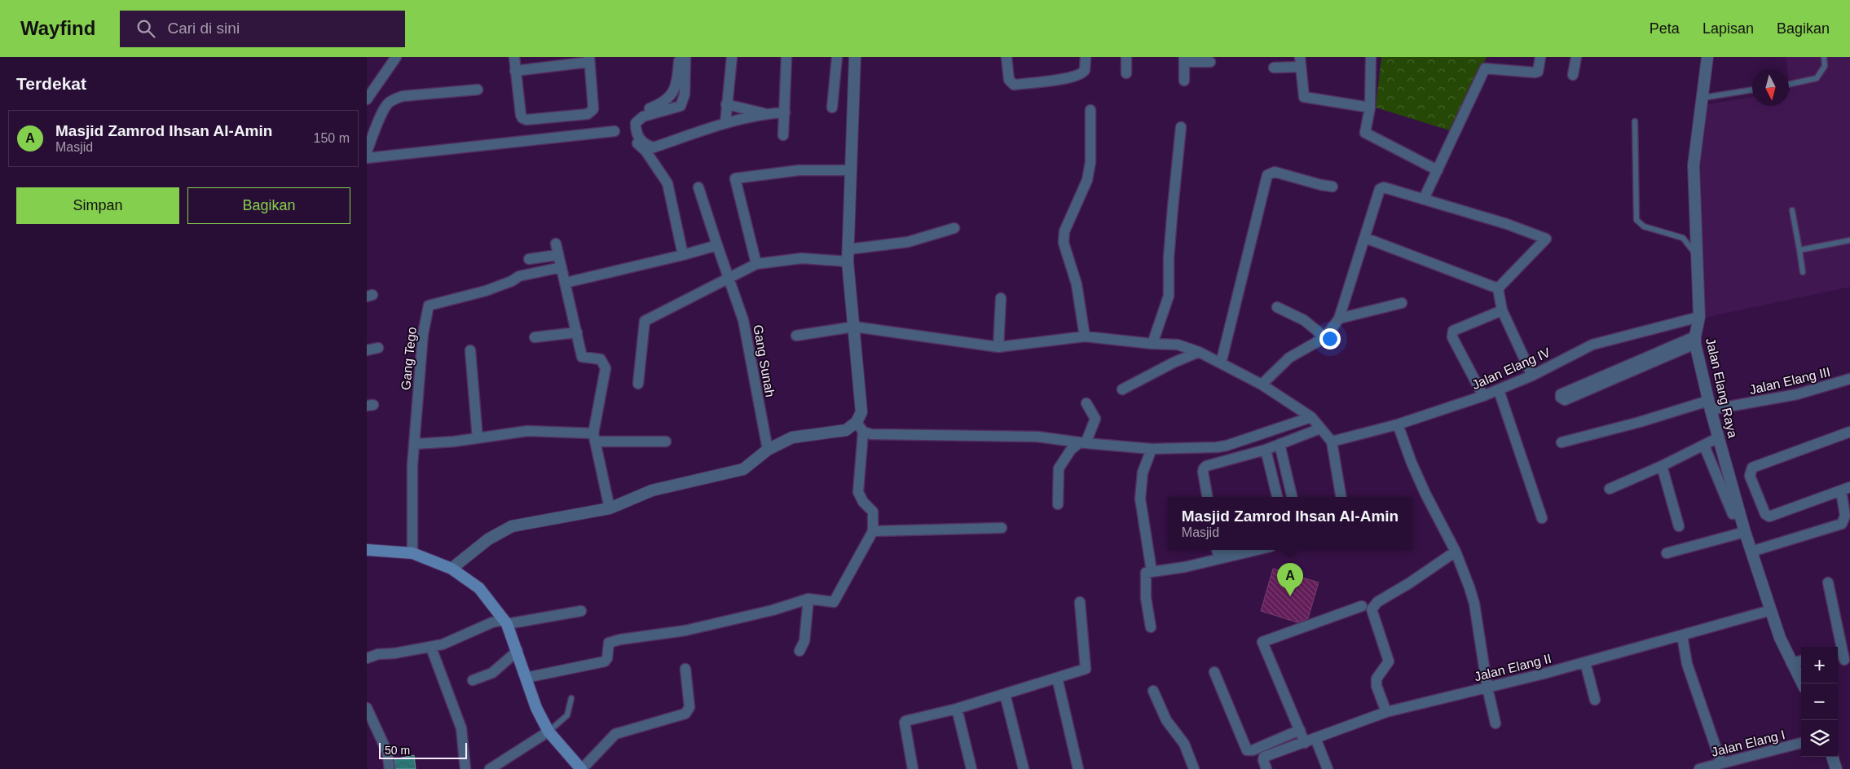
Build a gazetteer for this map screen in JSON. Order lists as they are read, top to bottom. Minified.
{"streets":{"street":["Gang Tego","Gang Sunah","Jalan Elang IV","Jalan Elang III","Jalan Elang Raya","Jalan Elang II","Jalan Elang I"]},"crossings":[["Jalan Elang IV","Jalan Elang Raya"],["Jalan Elang III","Jalan Elang Raya"],["Jalan Elang Raya","Jalan Elang II"]],"scale_bar":"50 m","north":"bottom","page":{"header":"Wayfind","search":"Cari di sini","nav":["Peta","Lapisan","Bagikan"],"heading":"Terdekat","list":[{"mark":"A","name":"Masjid Zamrod Ihsan Al-Amin","note":"Masjid","value":"150 m"}],"buttons":["Simpan","Bagikan"],"popup":["Masjid Zamrod Ihsan Al-Amin","Masjid"],"pins":"A","map_buttons":["+","−"],"scale":"50 m"}}
